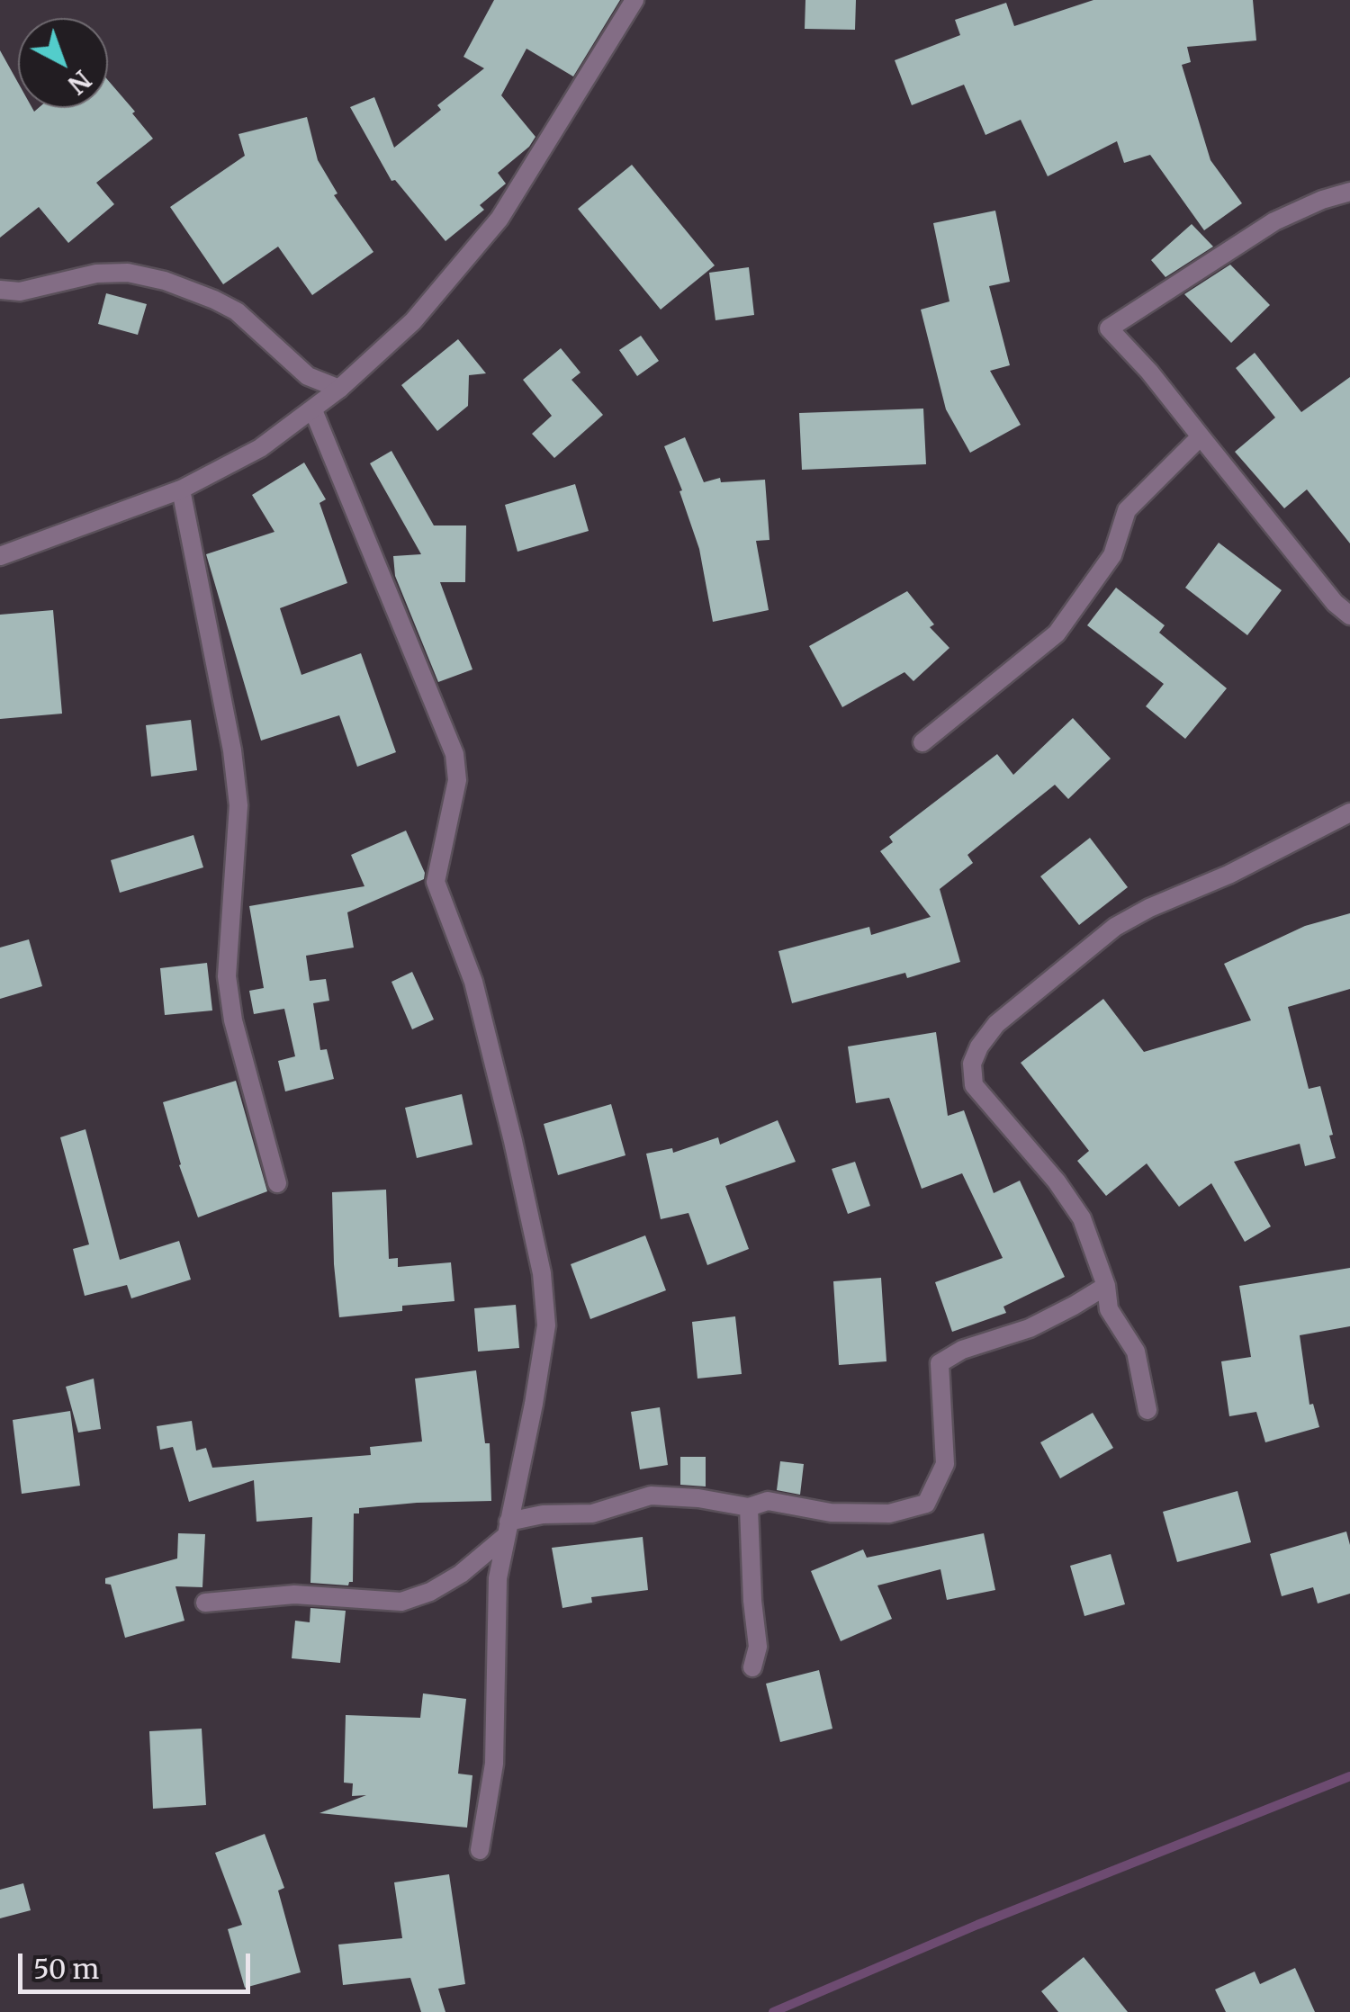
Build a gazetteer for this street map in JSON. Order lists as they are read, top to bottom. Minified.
{"scale_bar":"50 m","north":"bottom right"}
